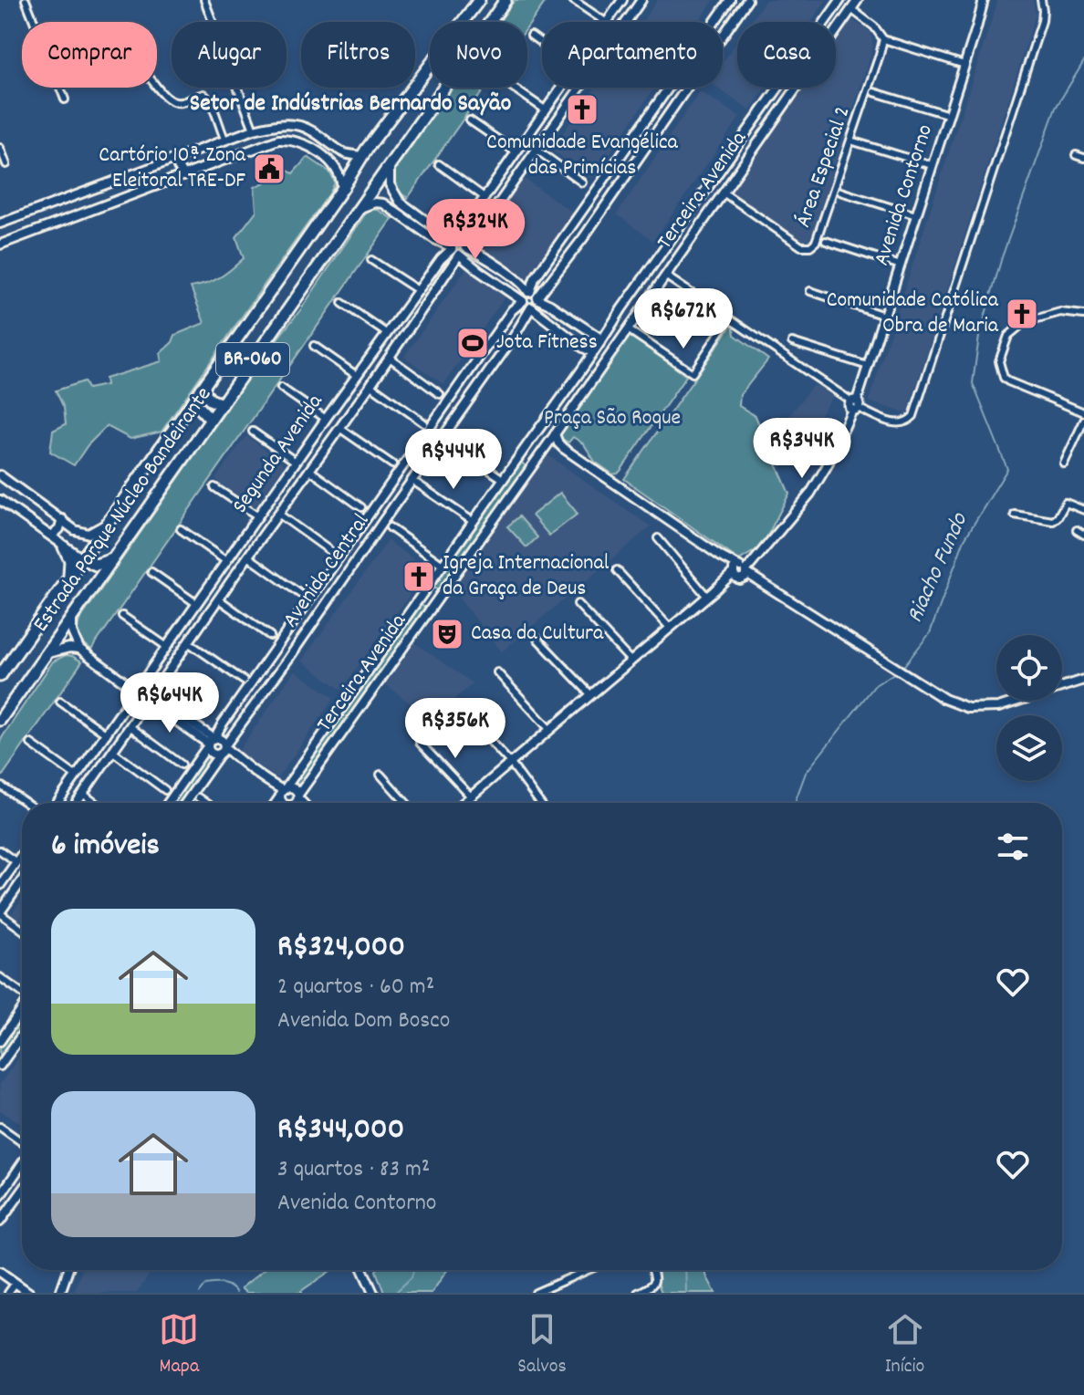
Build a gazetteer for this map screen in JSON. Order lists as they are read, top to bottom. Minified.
{"streets":{"highway":["BR-060","Estrada Parque Núcleo Bandeirante"],"street":["Área Especial 2","Terceira Avenida","Avenida Contorno","Segunda Avenida","Avenida Central"]},"crossings":[["Área Especial 2","Terceira Avenida"]],"districts":["Setor de Indústrias Bernardo Sayão"],"water":["Riacho Fundo"],"parks":["Praça São Roque"],"places":{"church":["Comunidade Evangélica das Primícias","Comunidade Católica Obra de Maria","Igreja Internacional da Graça de Deus"],"public building":["Cartório 10ª Zona Eleitoral TRE-DF"],"sports":["Jota Fitness"],"theatre":["Casa da Cultura"]},"page":{"chip":["Comprar","Alugar","Filtros","Novo","Apartamento","Casa"],"price":["R$324K","R$672K","R$344K","R$444K","R$644K","R$356K"],"heading":"6 imóveis","list":[{"name":"R$324,000","note":"2 quartos · 60 m² · Avenida Dom Bosco"},{"name":"R$344,000","note":"3 quartos · 83 m² · Avenida Contorno"}],"tabs":["Mapa","Salvos","Início"]}}
